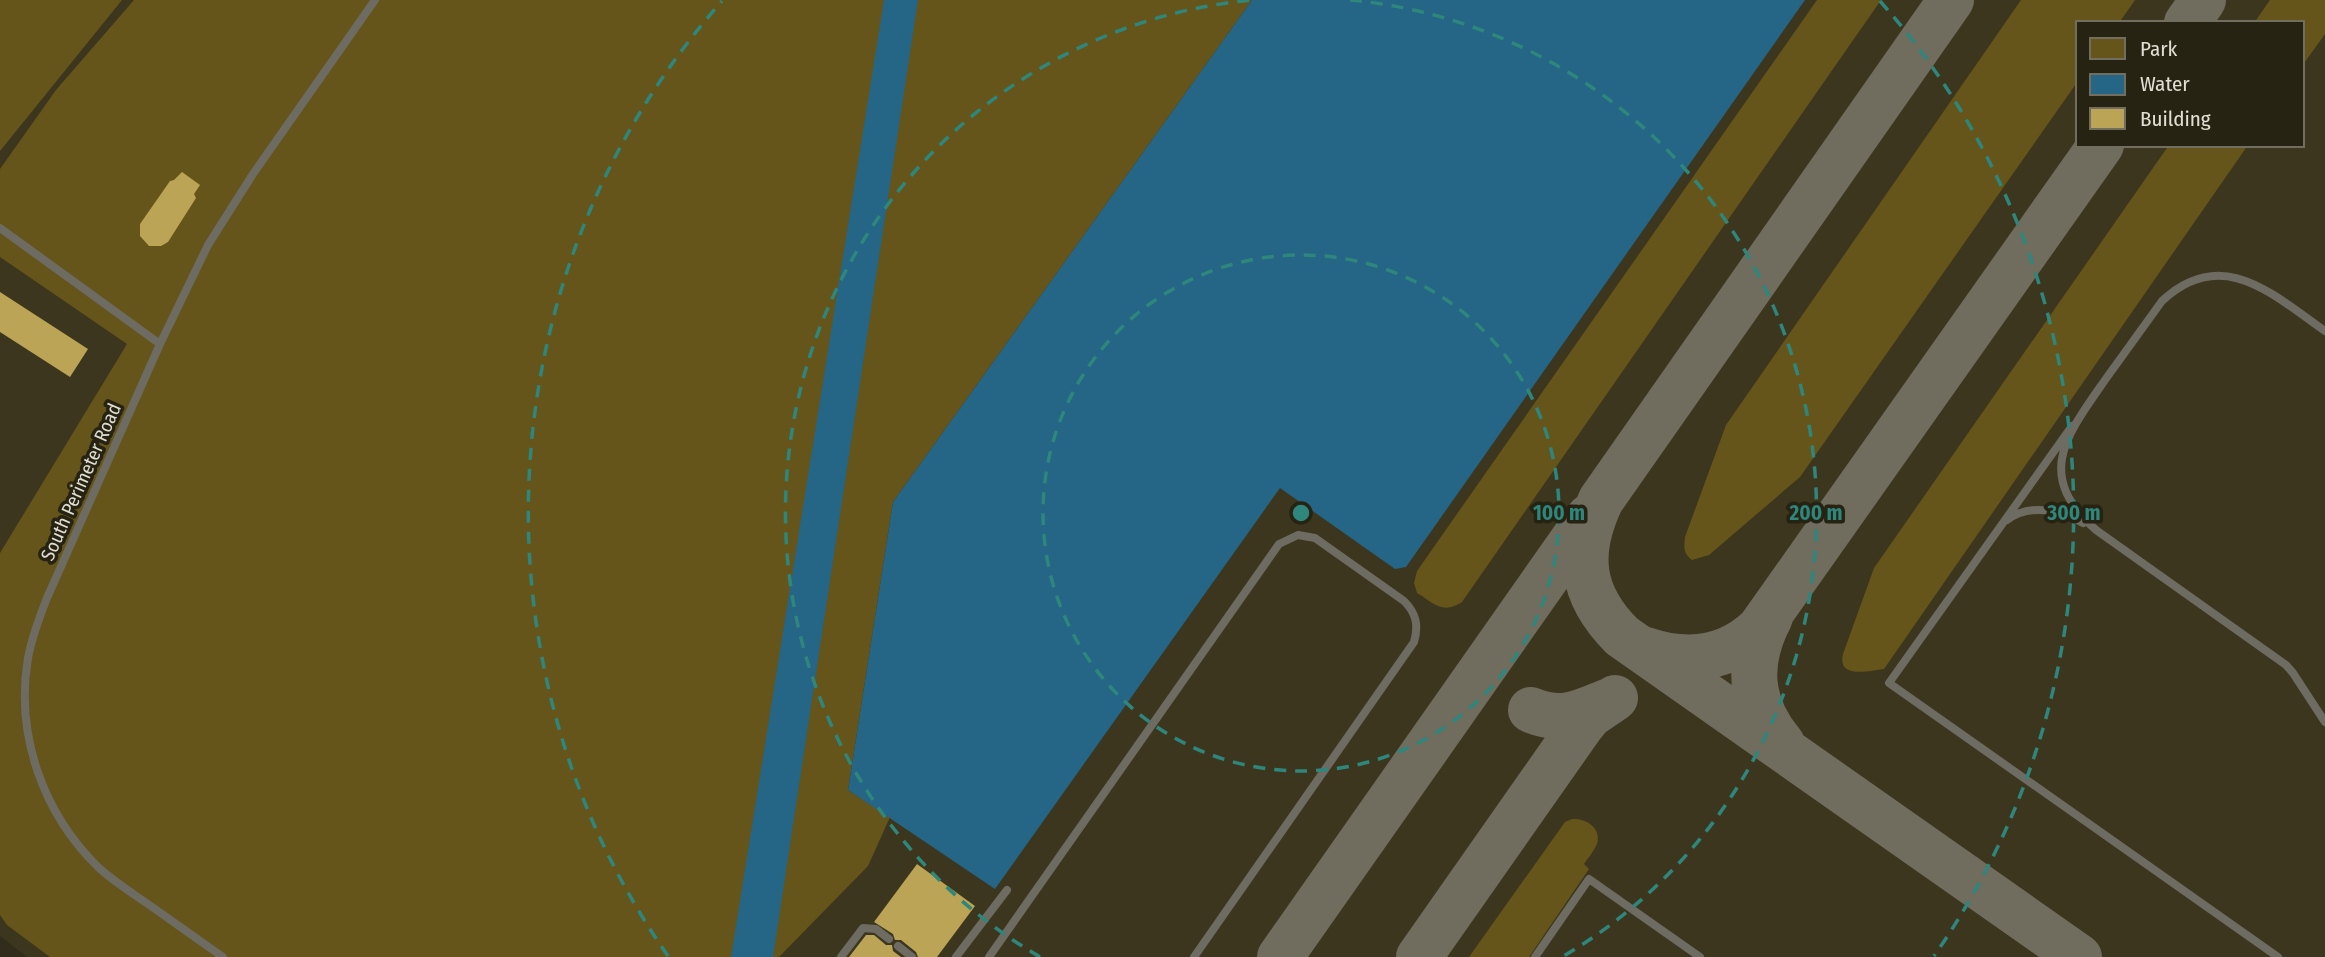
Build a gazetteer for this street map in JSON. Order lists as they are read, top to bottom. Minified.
{"streets":{"lane":["South Perimeter Road"]},"legend":["Park","Water","Building"],"rings":["100 m","200 m","300 m"]}
